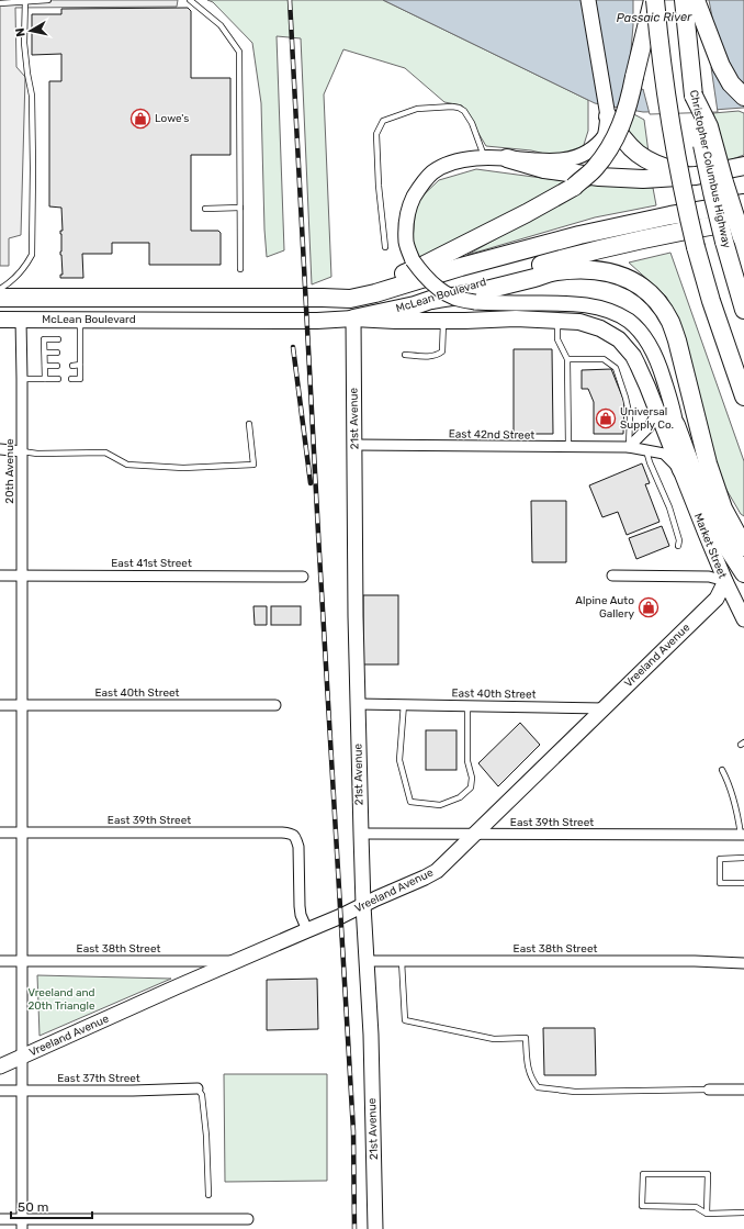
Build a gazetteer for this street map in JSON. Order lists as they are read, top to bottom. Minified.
{"streets":{"highway":["Christopher Columbus Highway","McLean Boulevard"],"main road":["21st Avenue","Market Street","Vreeland Avenue"],"street":["East 42nd Street","20th Avenue","East 41st Street","East 40th Street","East 39th Street","East 38th Street","East 37th Street"]},"crossings":[["McLean Boulevard","21st Avenue"],["McLean Boulevard","20th Avenue"],["21st Avenue","East 42nd Street"],["21st Avenue","Vreeland Avenue"],["21st Avenue","East 40th Street"],["21st Avenue","East 39th Street"],["21st Avenue","East 38th Street"],["East 42nd Street","Market Street"],["20th Avenue","East 41st Street"],["20th Avenue","Vreeland Avenue"],["20th Avenue","East 40th Street"],["20th Avenue","East 39th Street"],["20th Avenue","East 38th Street"],["20th Avenue","East 37th Street"],["Market Street","Vreeland Avenue"],["Vreeland Avenue","East 40th Street"],["Vreeland Avenue","East 39th Street"],["Vreeland Avenue","East 38th Street"]],"water":["Passaic River"],"parks":["Vreeland and 20th Triangle"],"places":{"shop":["Lowe's","Universal Supply Co.","Alpine Auto Gallery"]},"scale_bar":"50 m","north":"left"}
